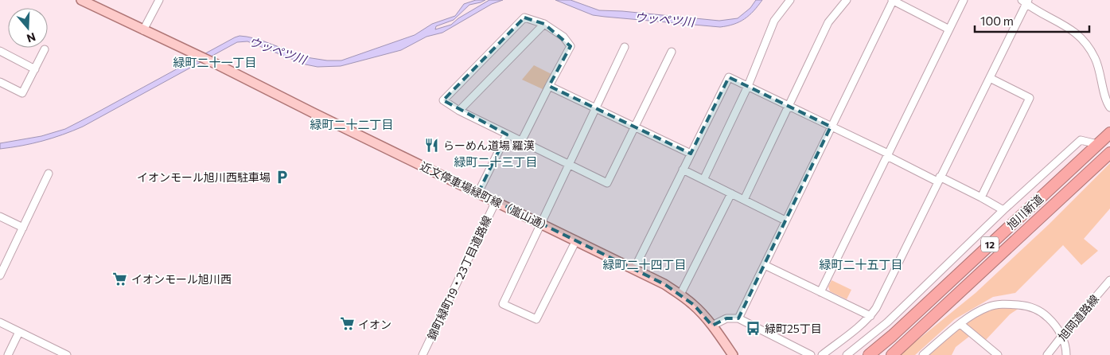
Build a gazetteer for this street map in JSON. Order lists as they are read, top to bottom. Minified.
{"streets":{"highway":["旭川新道","12"],"main road":["近文停車場緑町線（嵐山通）"],"street":["錦町緑町19・23丁目道路線","旭岡道路線"]},"crossings":[["近文停車場緑町線（嵐山通）","錦町緑町19・23丁目道路線"]],"districts":["緑町二十一丁目","緑町二十二丁目","緑町二十三丁目","緑町二十四丁目","緑町二十五丁目"],"water":["ウッペツ川"],"places":{"restaurant":["らーめん道場 羅漢"],"parking":["イオンモール旭川西駐車場"],"supermarket":["イオンモール旭川西","イオン"],"bus stop":["緑町25丁目"]},"scale_bar":"100 m","north":"bottom"}
